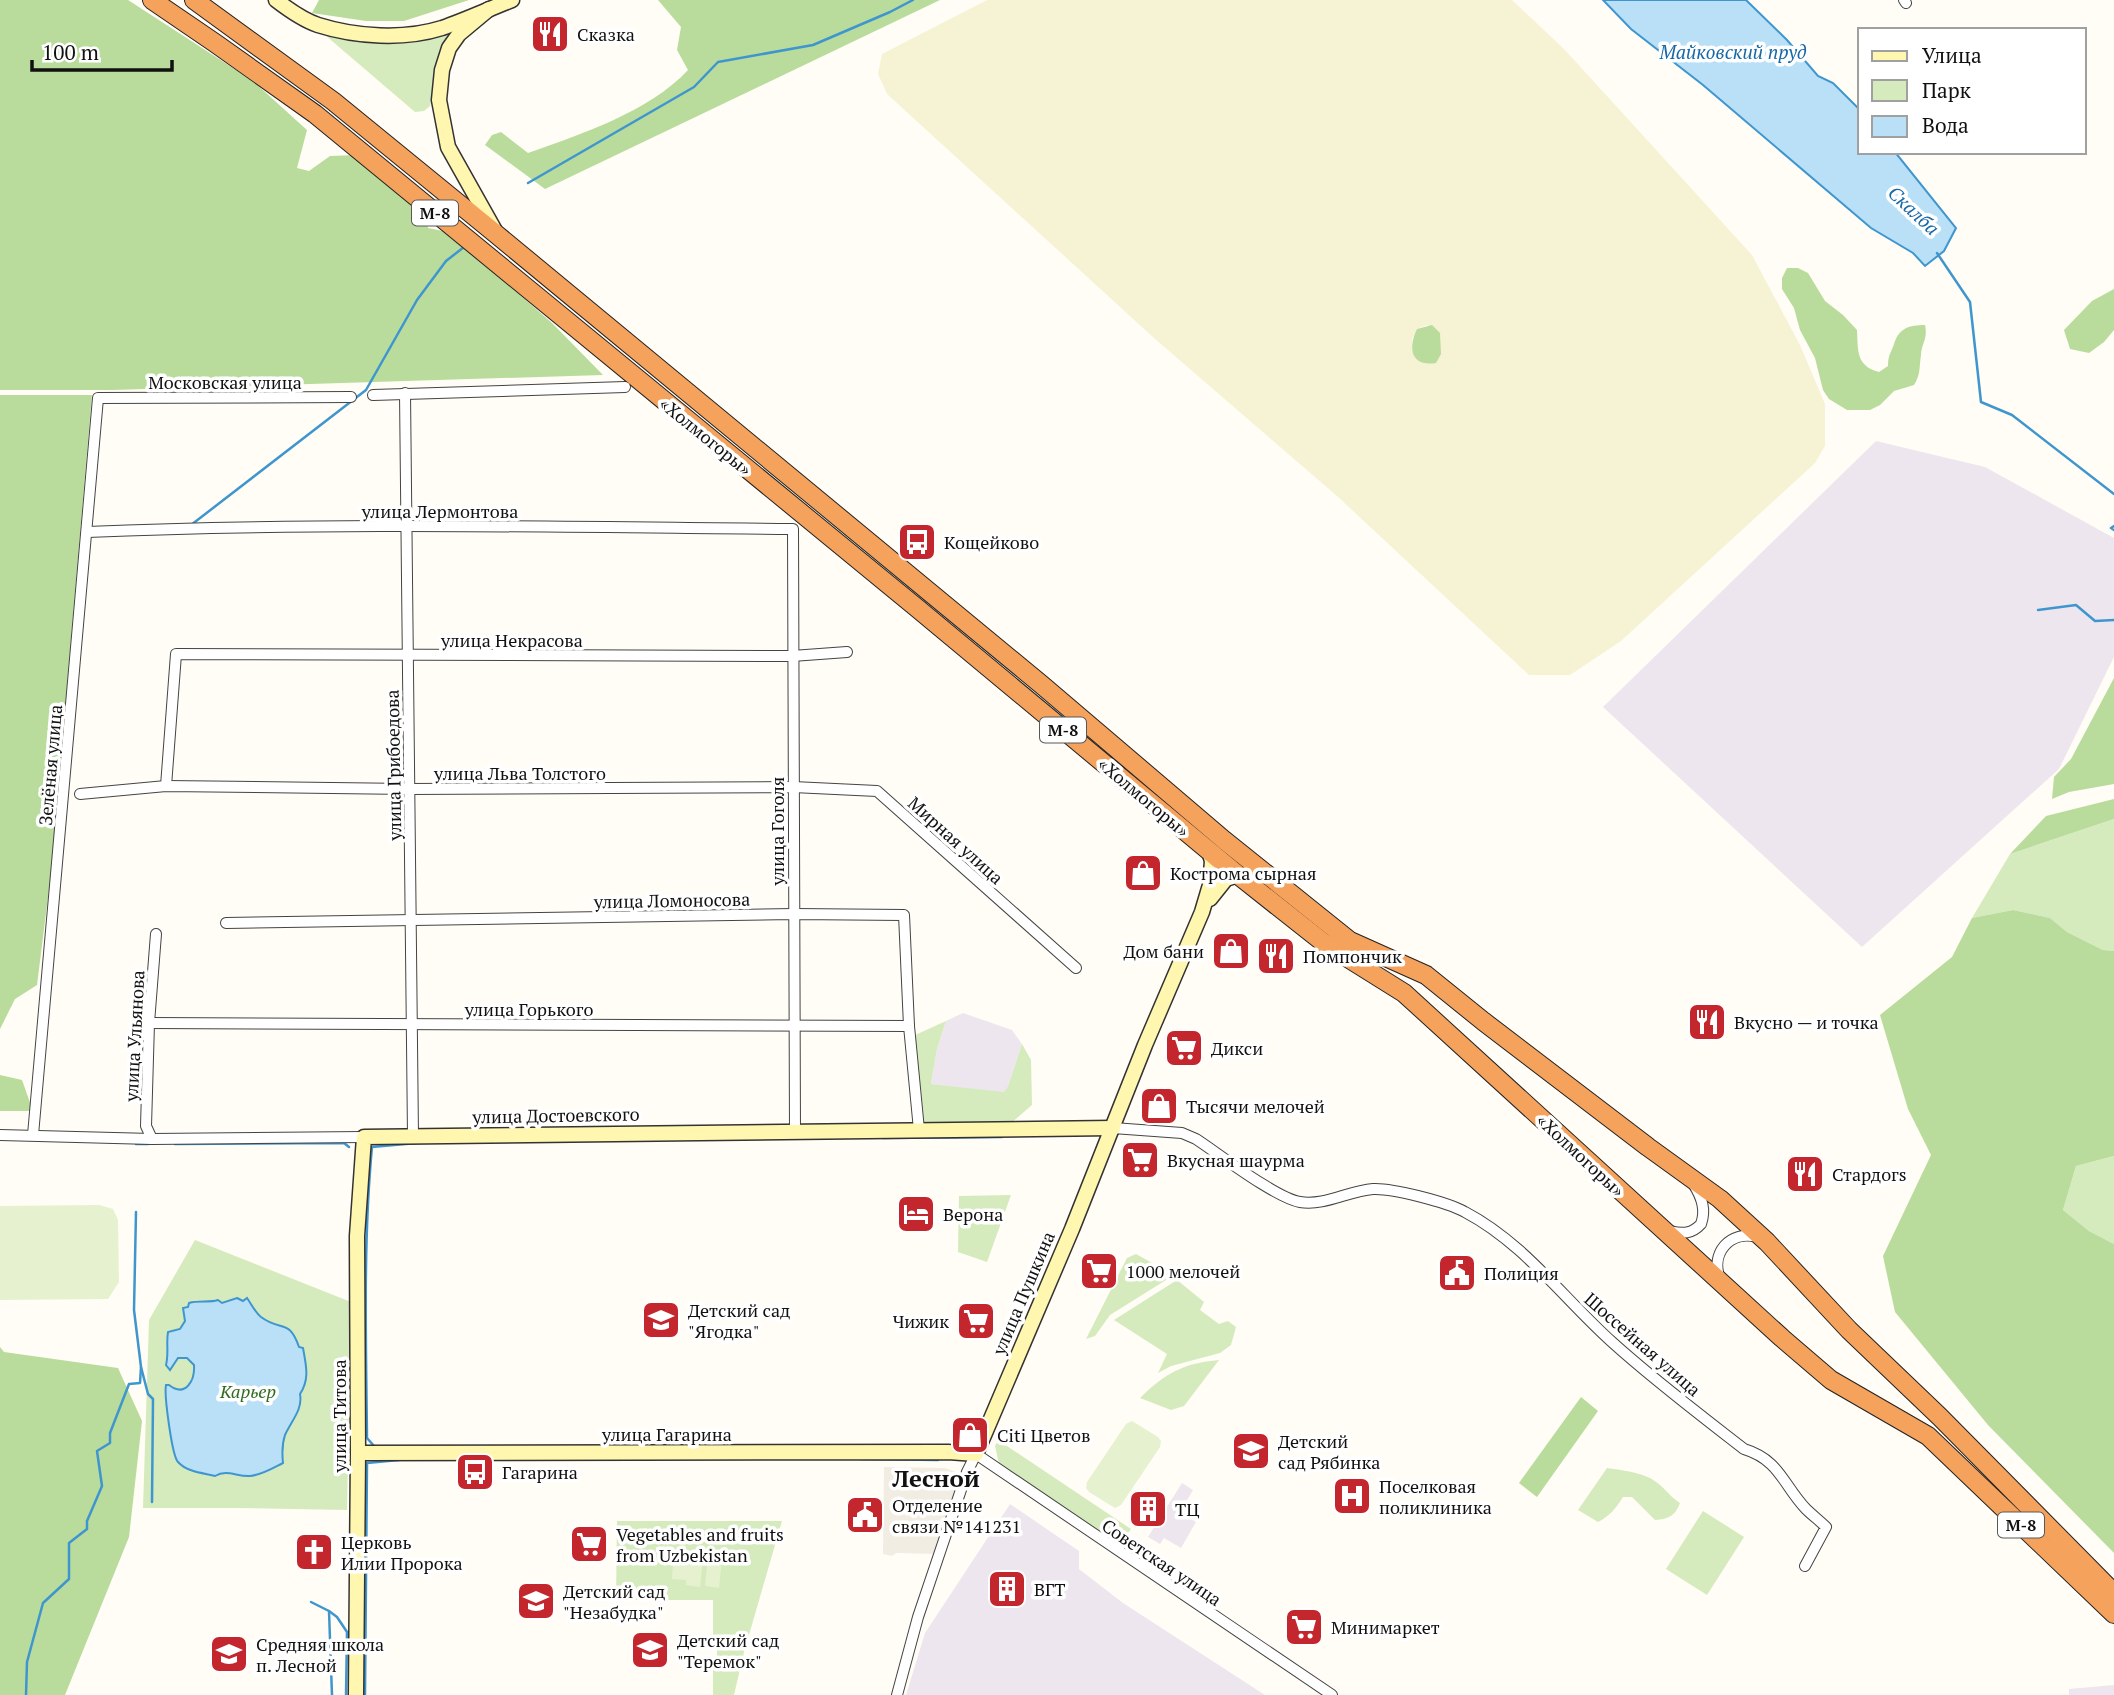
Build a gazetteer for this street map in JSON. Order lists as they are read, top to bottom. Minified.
{"streets":{"highway":["М-8","«Холмогоры»"],"street":["Московская улица","улица Лермонтова","улица Некрасова","Зелёная улица","улица Грибоедова","улица Льва Толстого","улица Гоголя","Мирная улица","улица Ломоносова","улица Горького","улица Ульянова","улица Достоевского","улица Пушкина","Шоссейная улица","улица Титова","улица Гагарина","Советская улица"]},"crossings":[["Московская улица","Зелёная улица"],["улица Лермонтова","Зелёная улица"],["улица Лермонтова","улица Грибоедова"],["улица Лермонтова","улица Гоголя"],["улица Некрасова","улица Грибоедова"],["улица Некрасова","улица Льва Толстого"],["улица Некрасова","улица Гоголя"],["Зелёная улица","улица Достоевского"],["улица Грибоедова","улица Льва Толстого"],["улица Грибоедова","улица Ломоносова"],["улица Грибоедова","улица Горького"],["улица Грибоедова","улица Достоевского"],["улица Льва Толстого","улица Гоголя"],["улица Льва Толстого","Мирная улица"],["улица Гоголя","Мирная улица"],["улица Гоголя","улица Ломоносова"],["улица Гоголя","улица Горького"],["улица Гоголя","улица Достоевского"],["улица Ломоносова","улица Горького"],["улица Ломоносова","улица Достоевского"],["улица Горького","улица Ульянова"],["улица Ульянова","улица Достоевского"],["улица Достоевского","улица Пушкина"],["улица Достоевского","Шоссейная улица"],["улица Достоевского","улица Титова"],["улица Пушкина","Шоссейная улица"],["улица Пушкина","улица Гагарина"],["улица Пушкина","Советская улица"],["улица Титова","улица Гагарина"],["улица Гагарина","Советская улица"]],"districts":["Лесной"],"water":["Майковский пруд","Скалба"],"parks":["Карьер"],"places":{"restaurant":["Сказка","Помпончик","Вкусно — и точка","Стардогs"],"bus stop":["Кощейково","Гагарина"],"shop":["Кострома сырная","Дом бани","Тысячи мелочей","Citi Цветов"],"supermarket":["Дикси","Вкусная шаурма","1000 мелочей","Чижик","Vegetables and fruits from Uzbekistan","Минимаркет"],"hotel":["Верона"],"public building":["Полиция","Отделение связи №141231"],"school or university":["Детский сад \"Ягодка\"","Детский сад Рябинка","Детский сад \"Незабудка\"","Детский сад \"Теремок\"","Средняя школа п. Лесной"],"hospital":["Поселковая поликлиника"],"building":["ТЦ","ВГТ"],"church":["Церковь Илии Пророка"]},"legend":["Улица","Парк","Вода"],"scale_bar":"100 m"}
